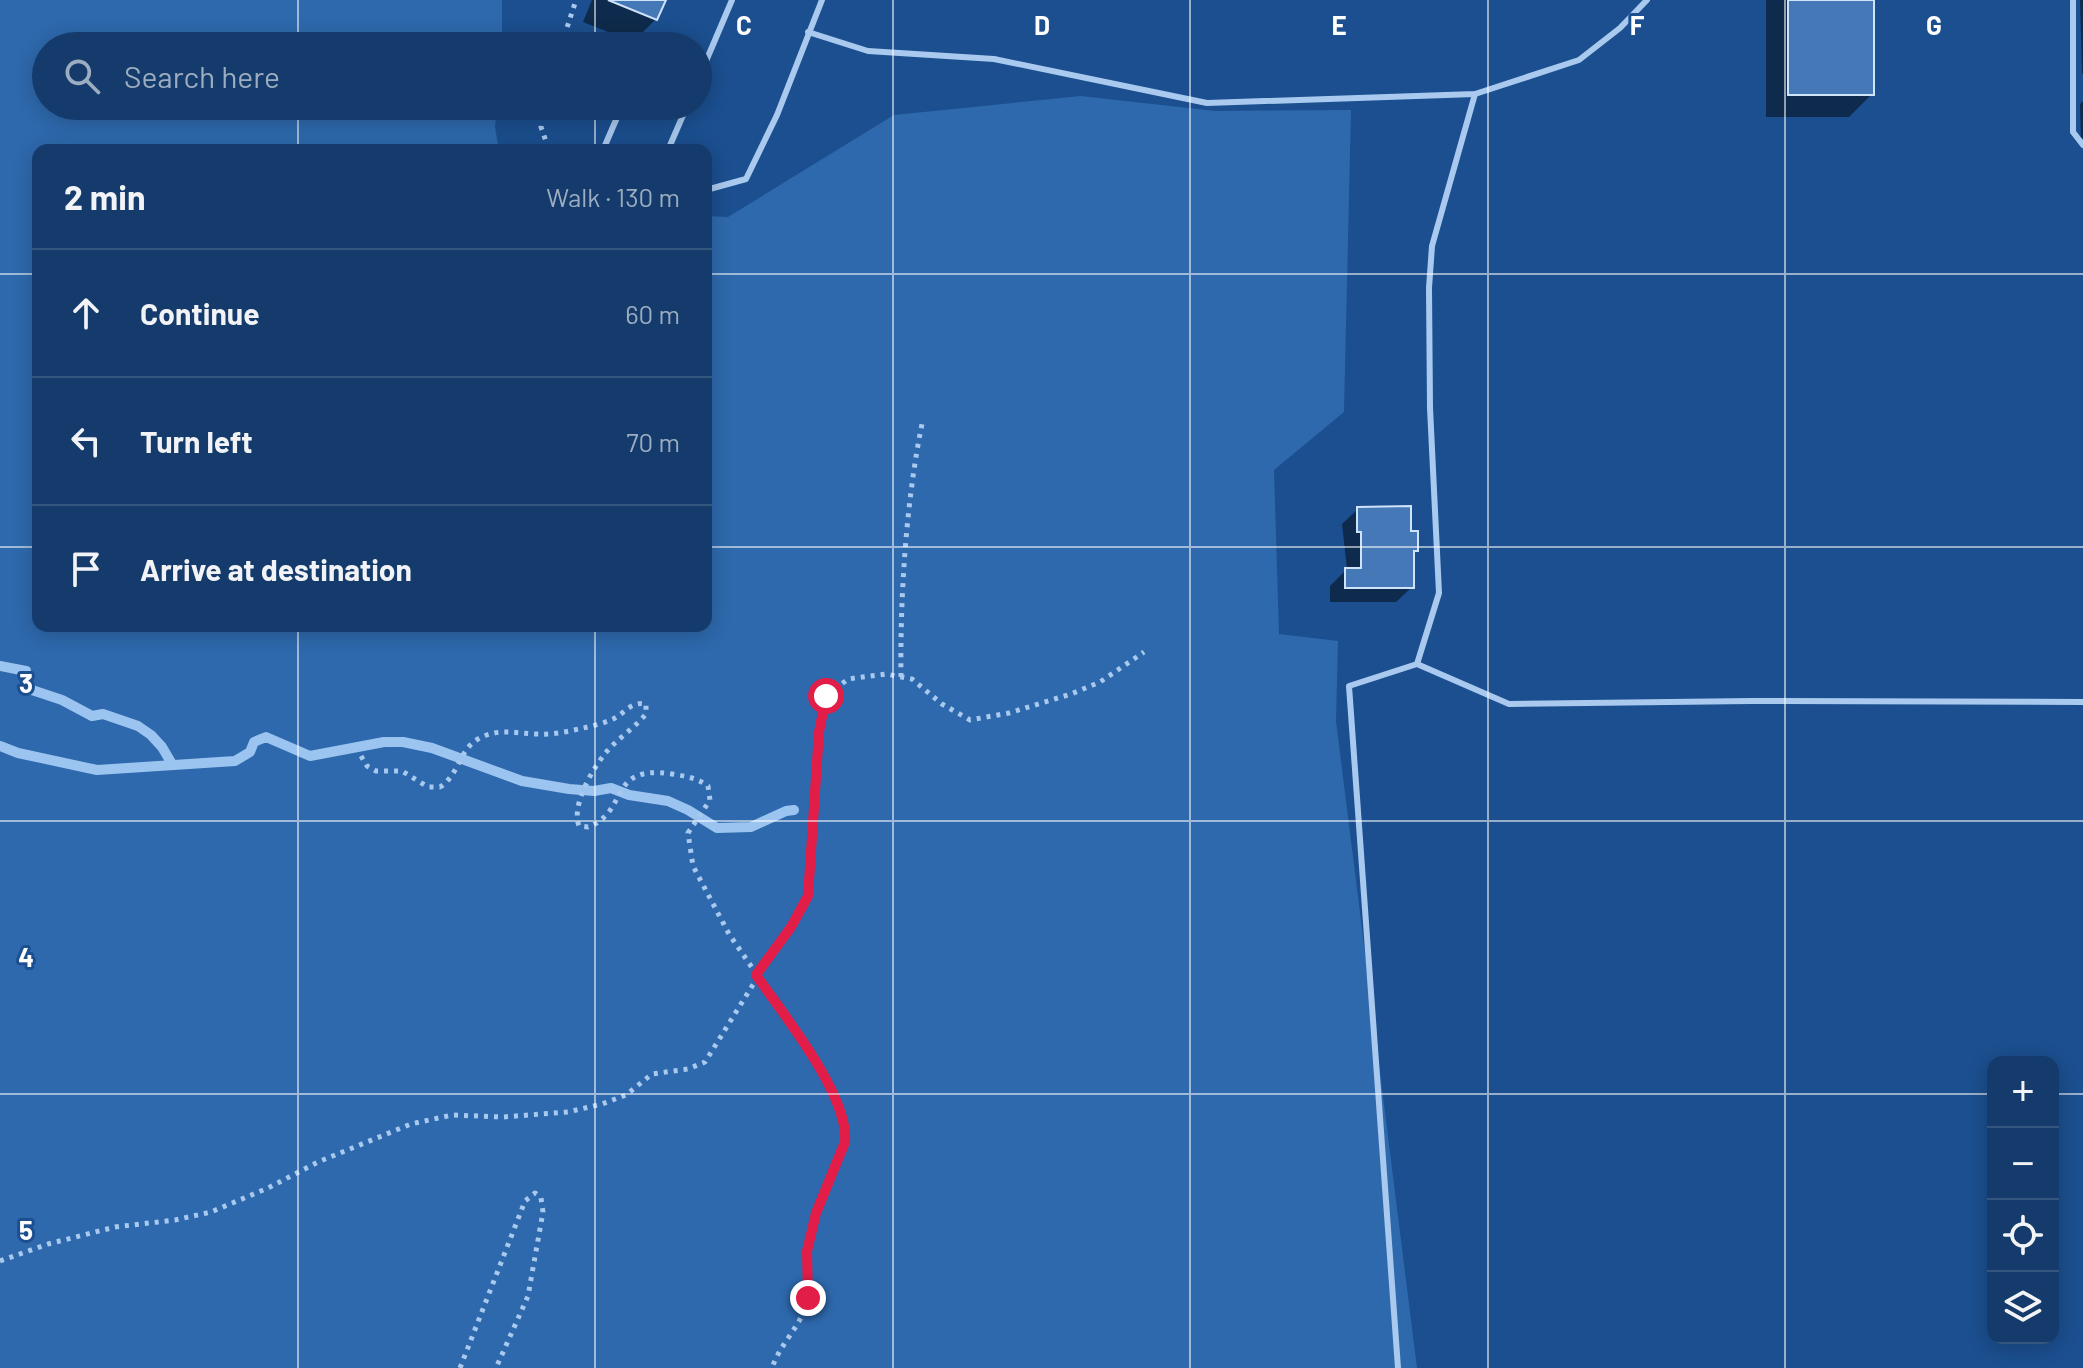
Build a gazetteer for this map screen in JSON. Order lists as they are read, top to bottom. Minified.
{"page":{"search":"Search here","heading":["2 min","Walk · 130 m"],"list":[["Continue","60 m"],["Turn left","70 m"],"Arrive at destination"],"map_buttons":["+","−"]},"grid":{"columns":["C","D","E","F","G"],"rows":["3","4","5"]}}
